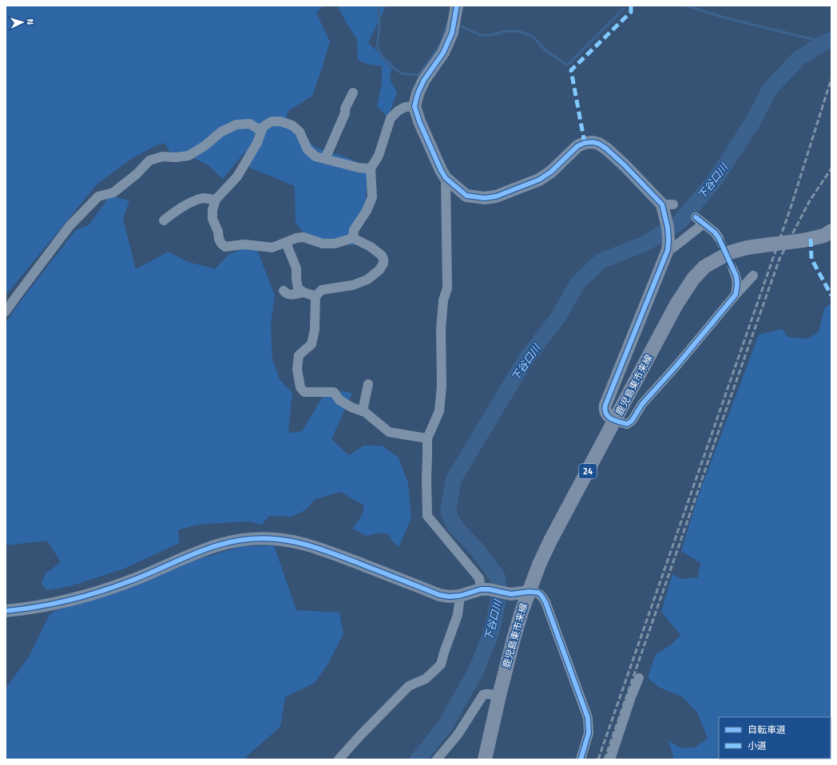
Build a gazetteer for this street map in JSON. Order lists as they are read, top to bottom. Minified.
{"streets":{"main road":["鹿児島東市来線","24"]},"water":["下谷口川"],"legend":["自転車道","小道"],"north":"right"}
